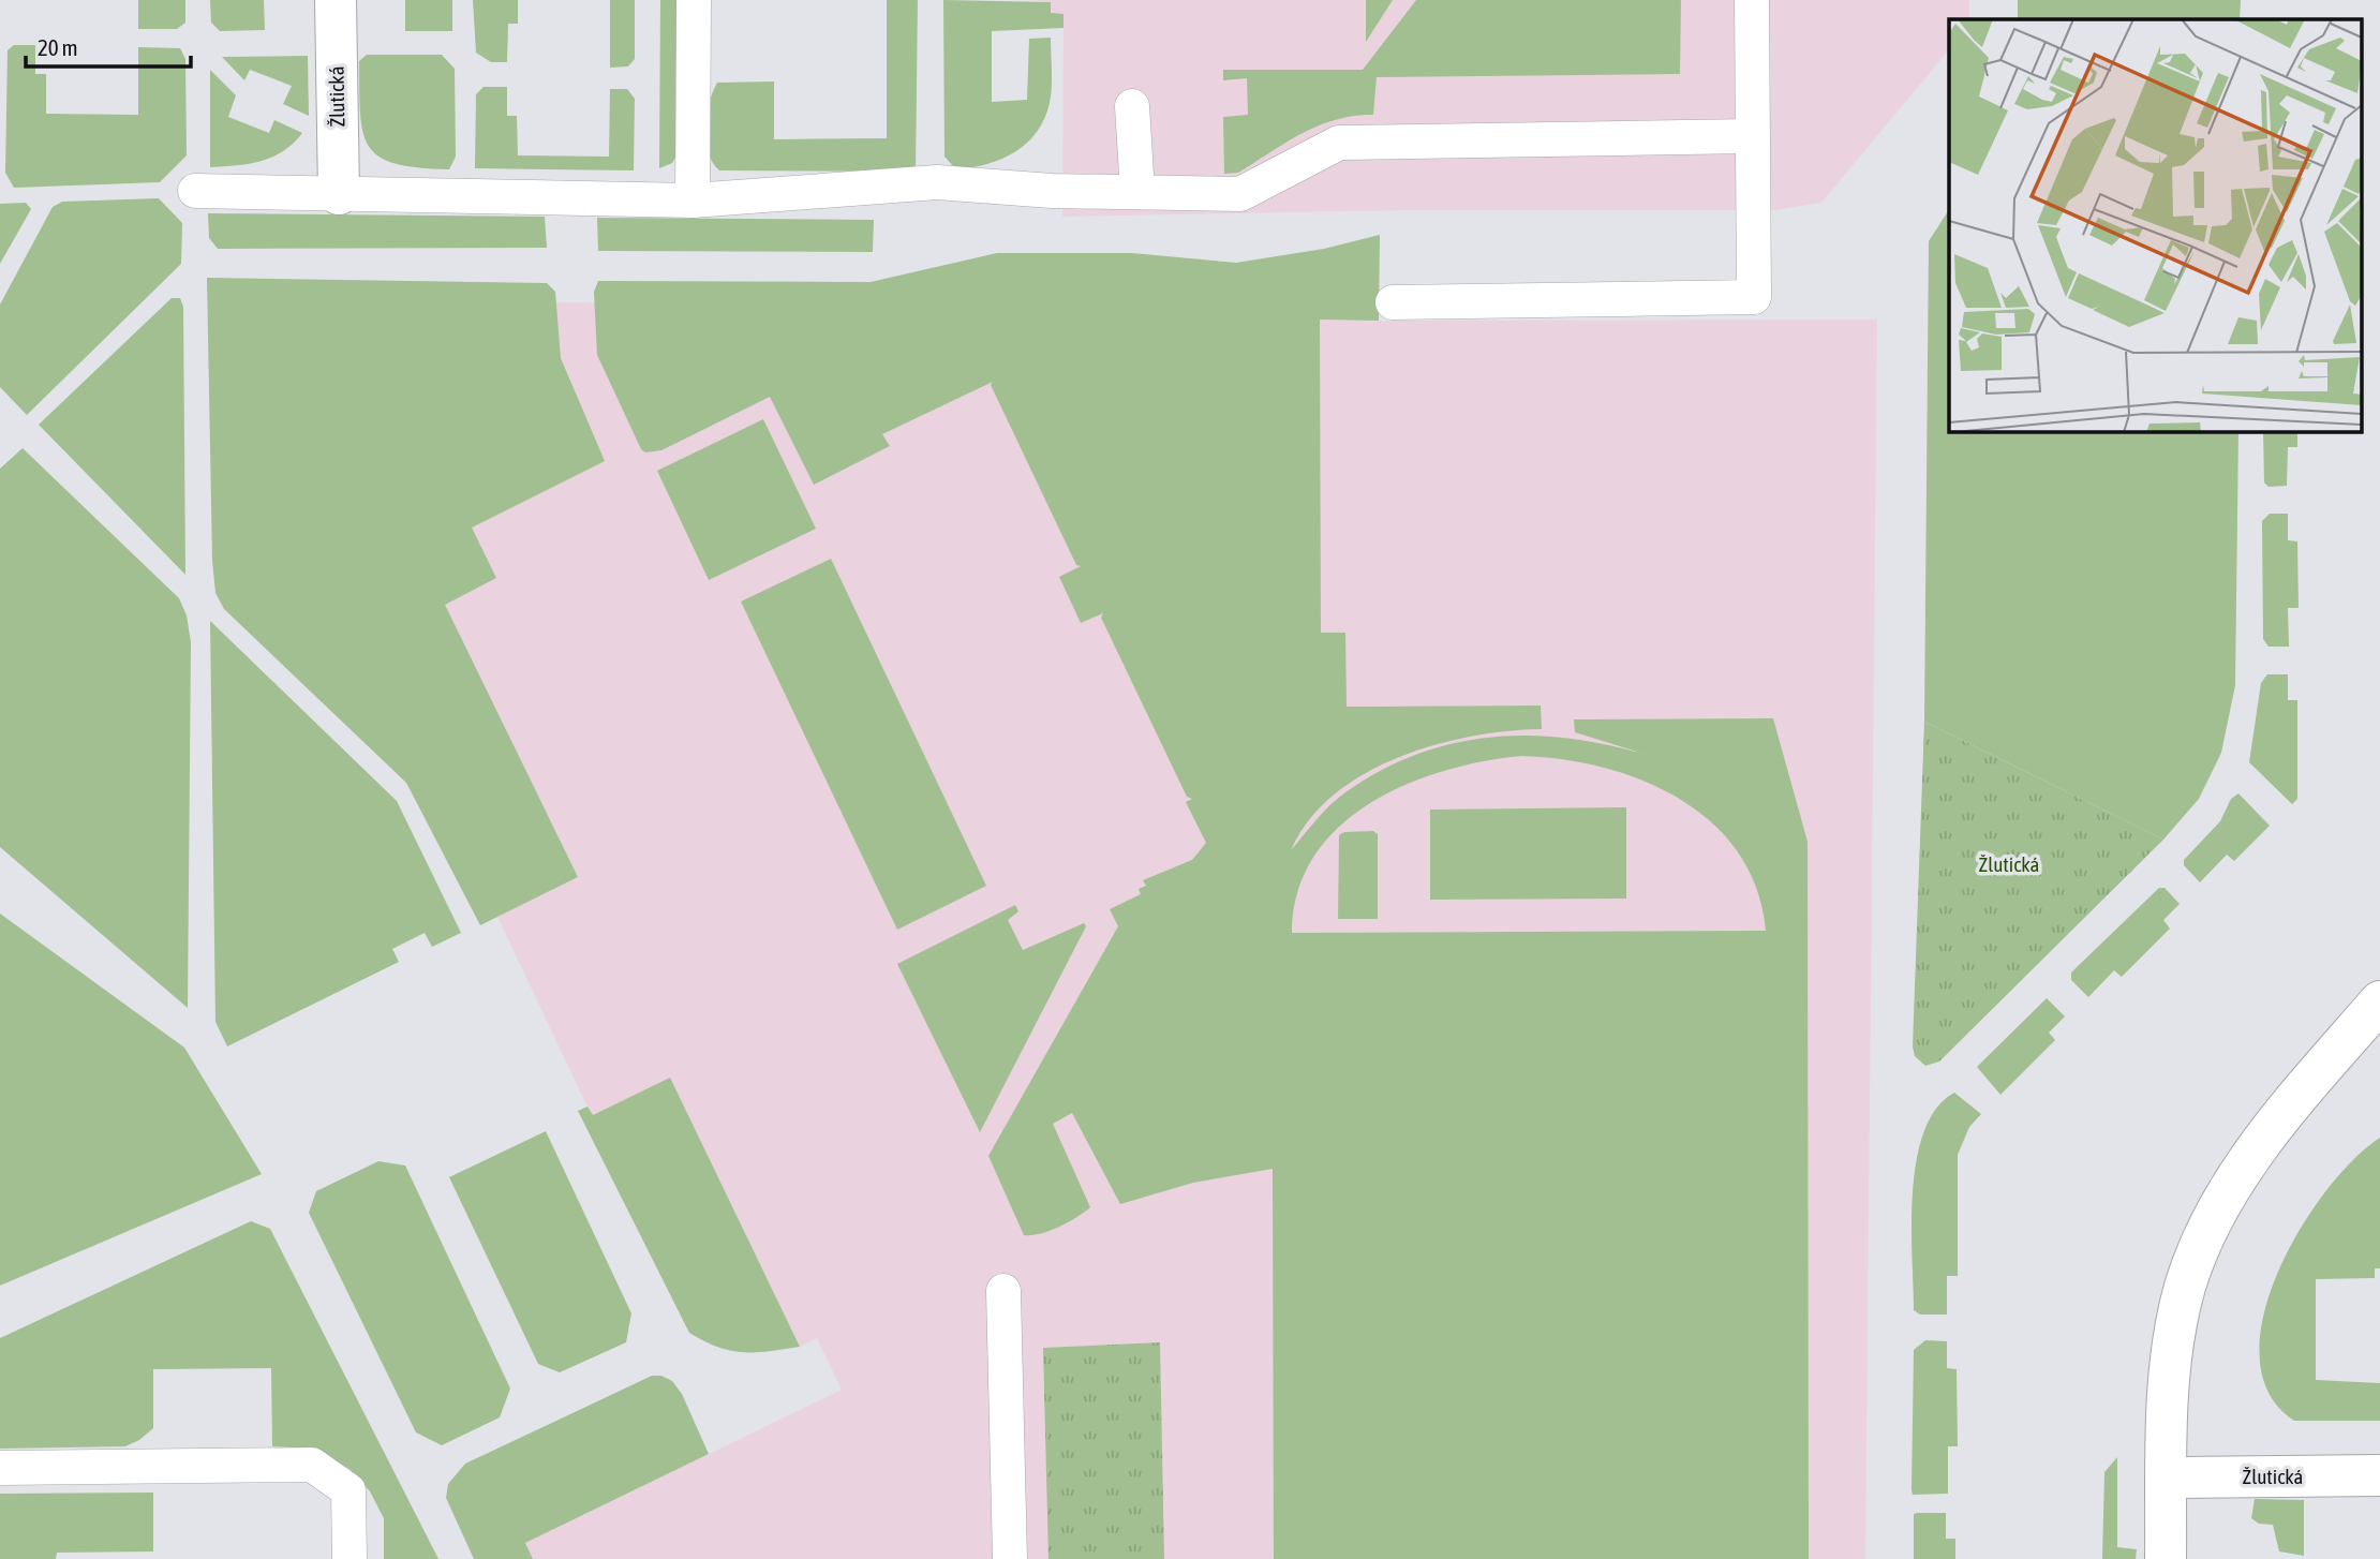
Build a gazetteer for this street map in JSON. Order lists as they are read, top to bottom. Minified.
{"streets":{"street":["Žlutická"]},"parks":["Žlutická"],"scale_bar":"20 m"}
